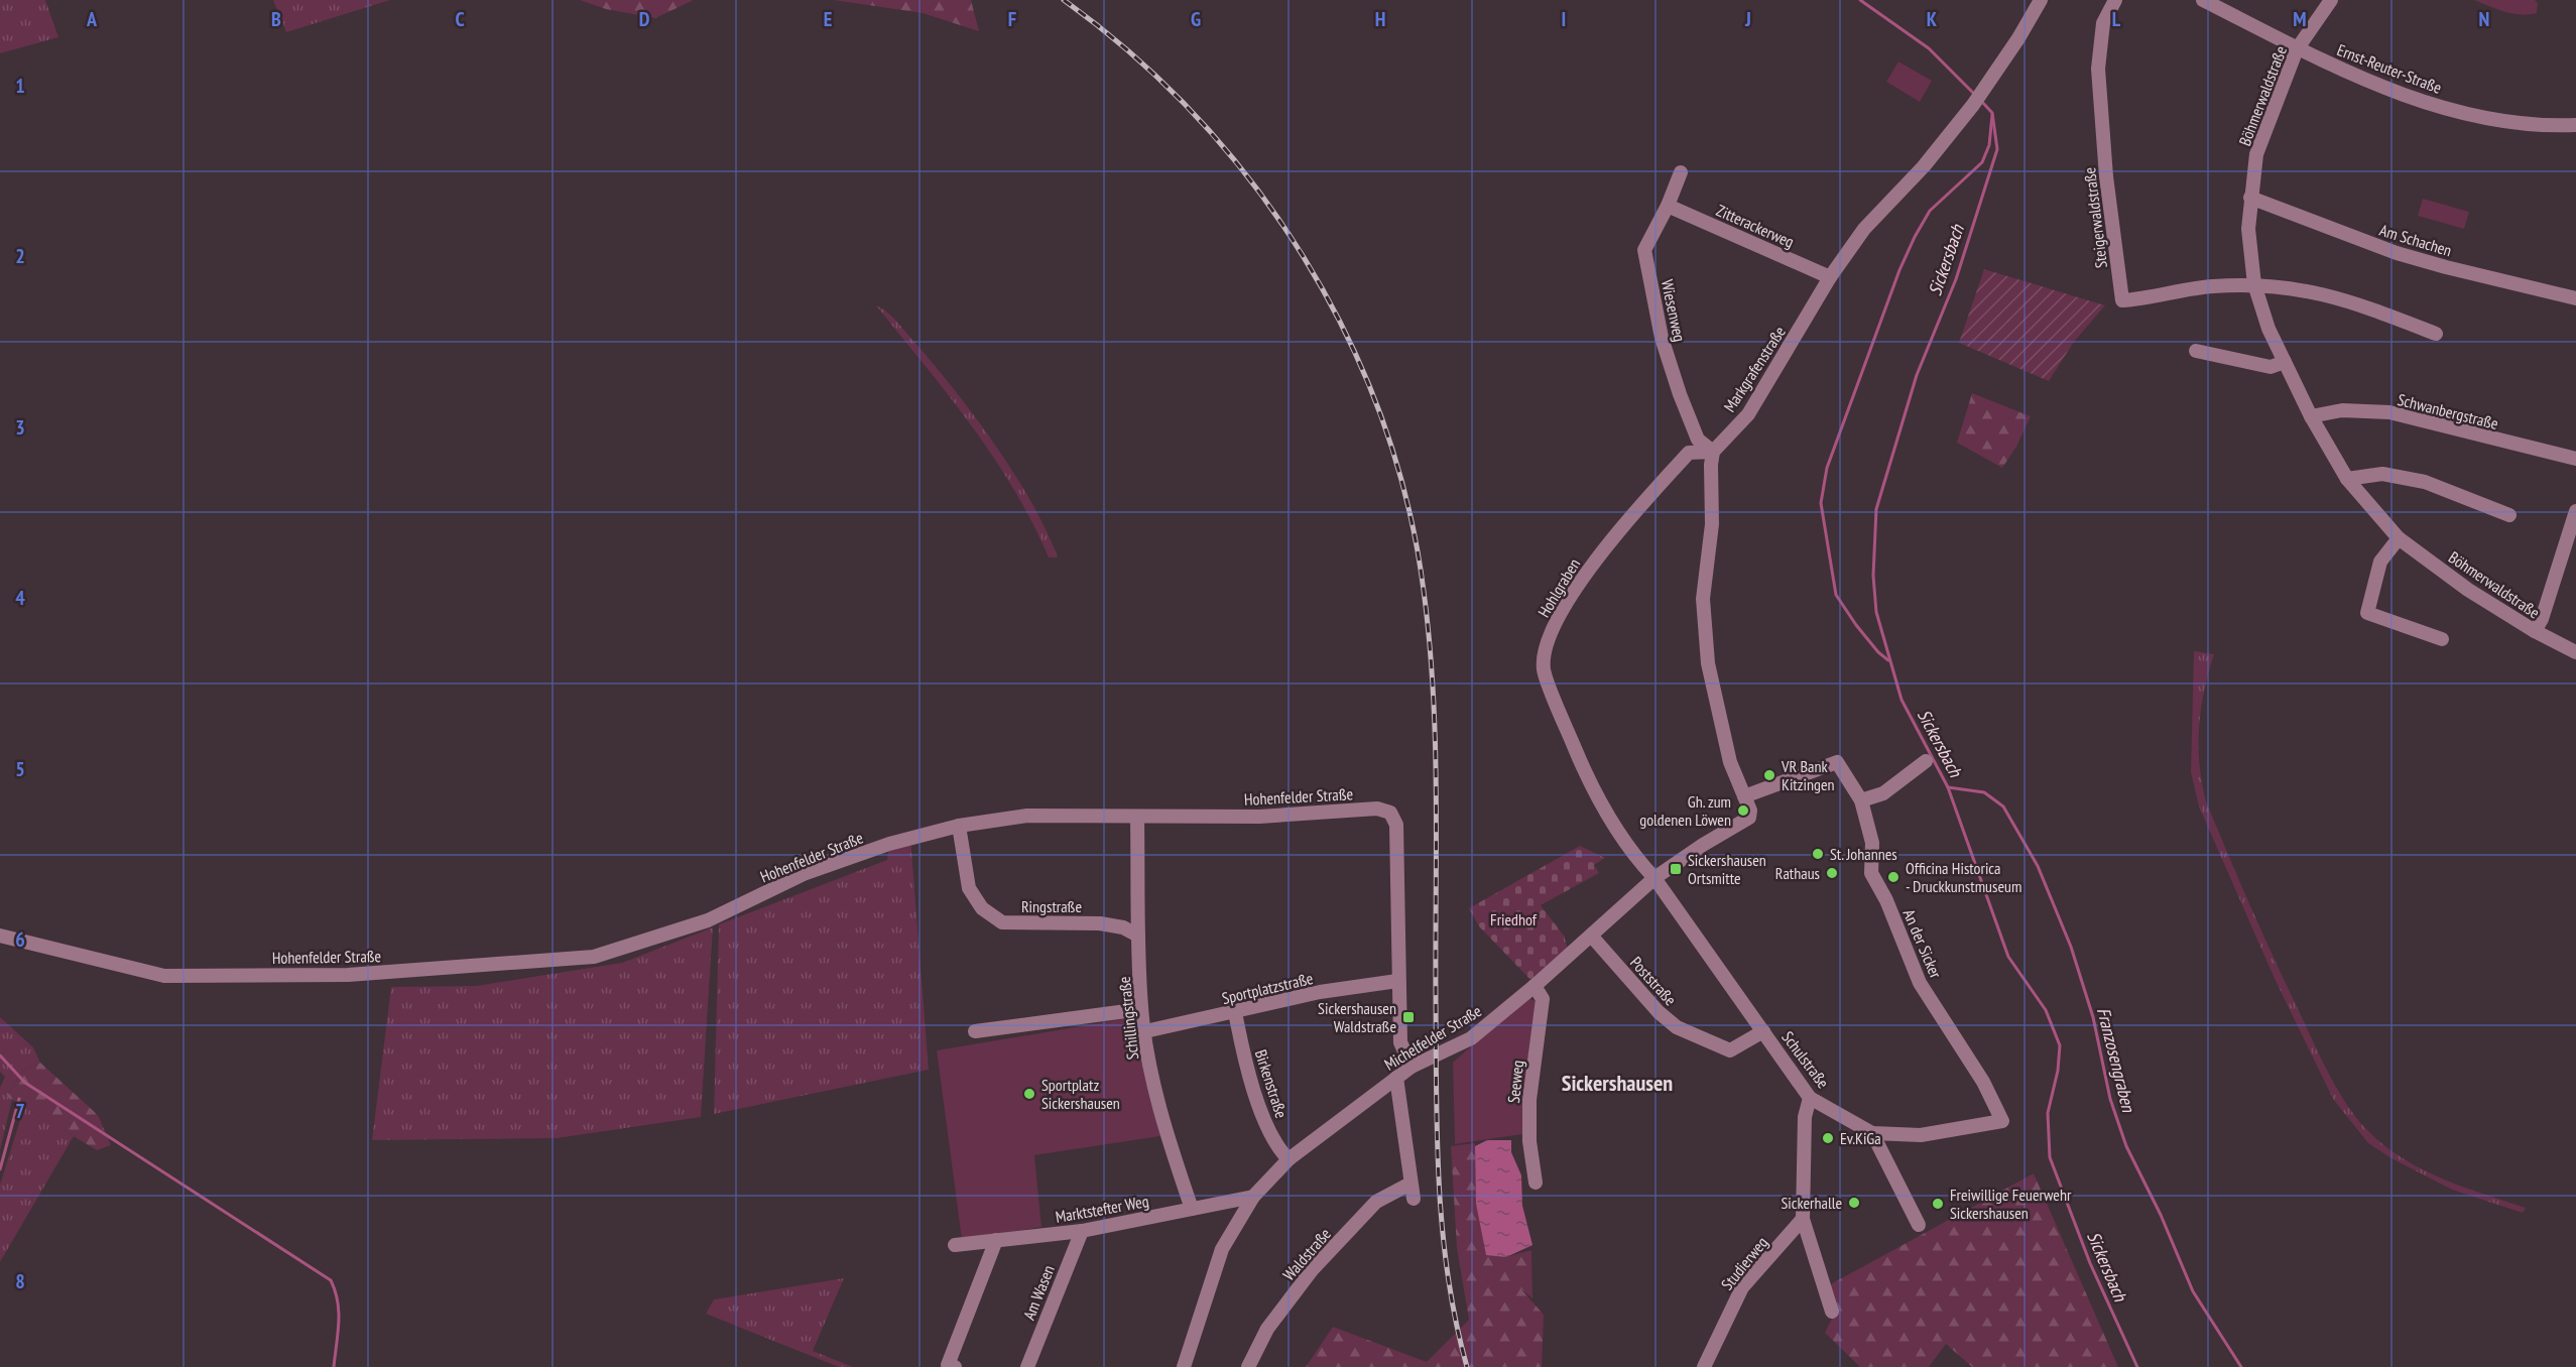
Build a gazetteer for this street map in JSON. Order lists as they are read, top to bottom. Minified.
{"streets":{"street":["Ernst-Reuter-Straße","Böhmerwaldstraße","Steigerwaldstraße","Zitterackerweg","Am Schachen","Wiesenweg","Markgrafenstraße","Schwanbergstraße","Hohlgraben","Hohenfelder Straße","Ringstraße","An der Sicker","Poststraße","Sportplatzstraße","Schillingstraße","Michelfelder Straße","Schulstraße","Seeweg","Birkenstraße","Marktstefter Weg","Waldstraße","Studierweg","Am Wasen"]},"crossings":[["Ernst-Reuter-Straße","Böhmerwaldstraße"],["Böhmerwaldstraße","Steigerwaldstraße"],["Böhmerwaldstraße","Am Schachen"],["Böhmerwaldstraße","Schwanbergstraße"],["Zitterackerweg","Wiesenweg"],["Zitterackerweg","Markgrafenstraße"],["Wiesenweg","Markgrafenstraße"],["Wiesenweg","Hohlgraben"],["Markgrafenstraße","Hohlgraben"],["Hohlgraben","Michelfelder Straße"],["Hohlgraben","Schulstraße"],["Hohenfelder Straße","Ringstraße"],["Hohenfelder Straße","Sportplatzstraße"],["Hohenfelder Straße","Schillingstraße"],["Hohenfelder Straße","Michelfelder Straße"],["Ringstraße","Schillingstraße"],["An der Sicker","Michelfelder Straße"],["An der Sicker","Schulstraße"],["Poststraße","Michelfelder Straße"],["Poststraße","Schulstraße"],["Sportplatzstraße","Schillingstraße"],["Sportplatzstraße","Birkenstraße"],["Schillingstraße","Marktstefter Weg"],["Michelfelder Straße","Schulstraße"],["Michelfelder Straße","Seeweg"],["Michelfelder Straße","Birkenstraße"],["Michelfelder Straße","Marktstefter Weg"],["Marktstefter Weg","Am Wasen"]],"districts":["Sickershausen"],"water":["Sickersbach","Franzosengraben"],"parks":["Friedhof"],"places":{"other":["VR Bank Kitzingen","Gh. zum goldenen Löwen","St. Johannes","Rathaus","Officina Historica - Druckkunstmuseum","Sportplatz Sickershausen","Ev.KiGa","Sickerhalle","Freiwillige Feuerwehr Sickershausen"],"transit":["Sickershausen Ortsmitte","Sickershausen Waldstraße"]},"grid":{"columns":["A","B","C","D","E","F","G","H","I","J","K","L","M","N"],"rows":["1","2","3","4","5","6","7","8"]}}
